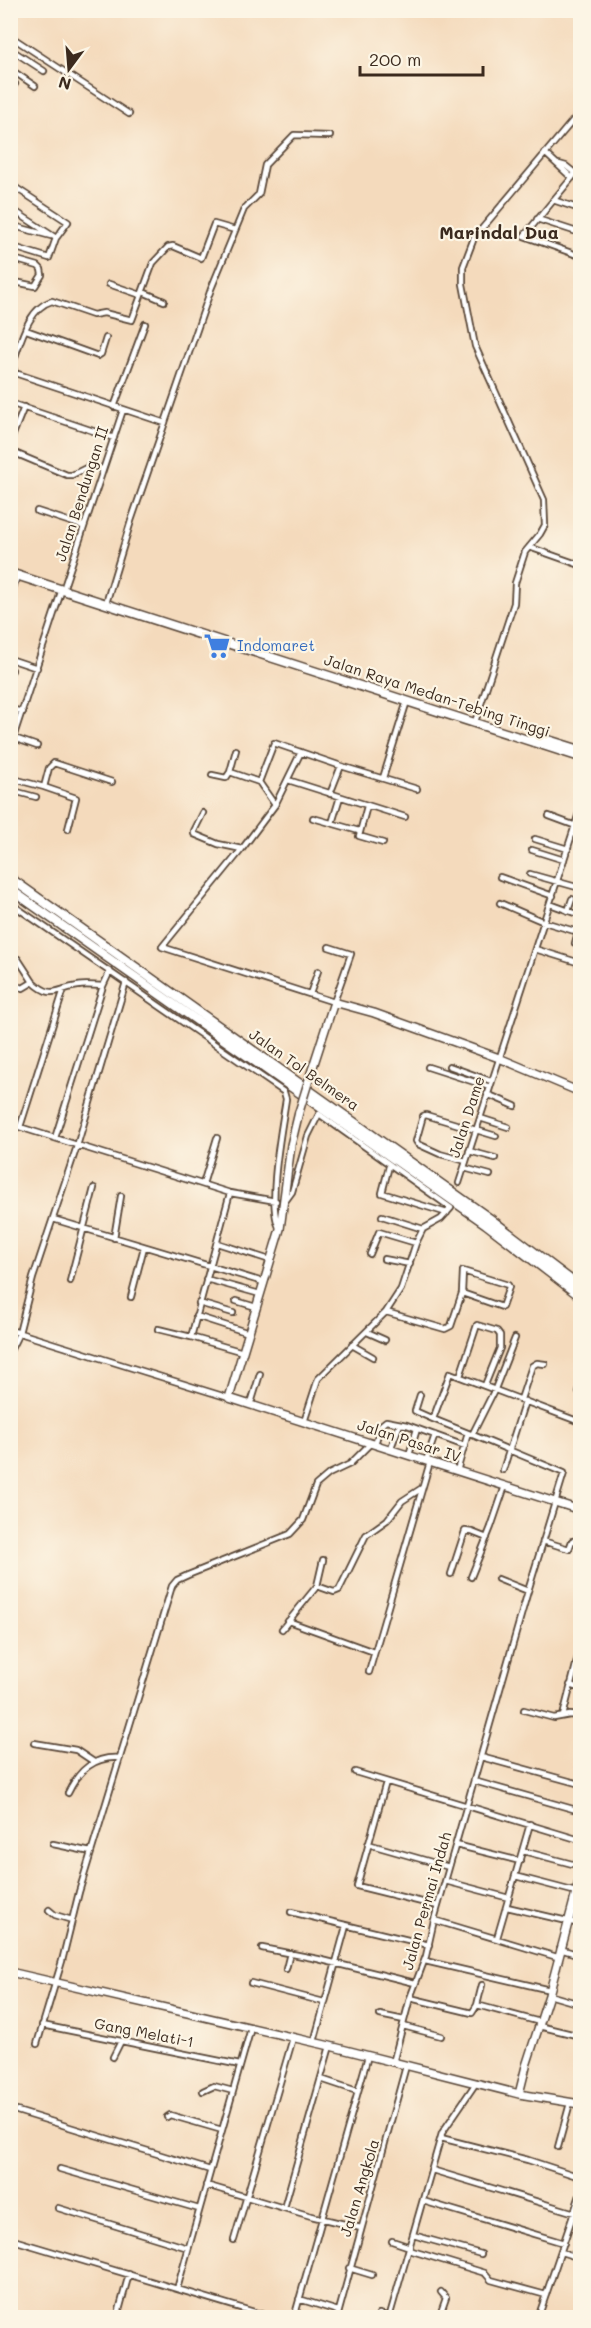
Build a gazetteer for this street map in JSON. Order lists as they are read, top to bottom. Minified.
{"streets":{"highway":["Jalan Raya Medan-Tebing Tinggi","Jalan Tol Belmera"],"street":["Jalan Bendungan II","Jalan Dame","Jalan Pasar IV","Jalan Permai Indah","Gang Melati-1","Jalan Angkola"]},"crossings":[["Jalan Bendungan II","Jalan Raya Medan-Tebing Tinggi"],["Jalan Pasar IV","Jalan Permai Indah"]],"districts":["Marindal Dua"],"places":{"supermarket":["Indomaret"]},"scale_bar":"200 m","north":"bottom"}
